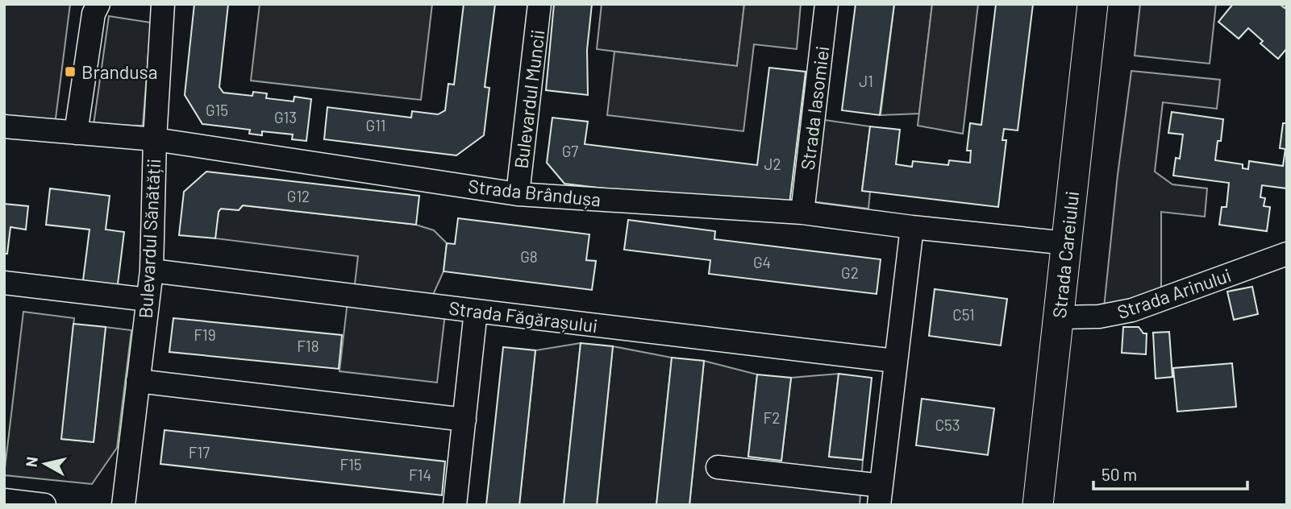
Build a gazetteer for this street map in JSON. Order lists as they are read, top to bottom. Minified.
{"streets":{"main road":["Strada Careiului"],"street":["Bulevardul Muncii","Strada Iasomiei","Strada Brândușa","Bulevardul Sănătății","Strada Arinului","Strada Făgărașului"]},"crossings":[["Bulevardul Muncii","Strada Brândușa"],["Strada Iasomiei","Strada Brândușa"],["Strada Brândușa","Bulevardul Sănătății"],["Strada Brândușa","Strada Careiului"],["Bulevardul Sănătății","Strada Făgărașului"],["Strada Careiului","Strada Arinului"]],"places":{"transit":["Brandusa"]},"house_numbers":["J1","G15","G13","G11","G7","J2","G12","G8","G4","G2","C51","F19","F18","F2","C53","F17","F15","F14"],"scale_bar":"50 m","north":"left"}
